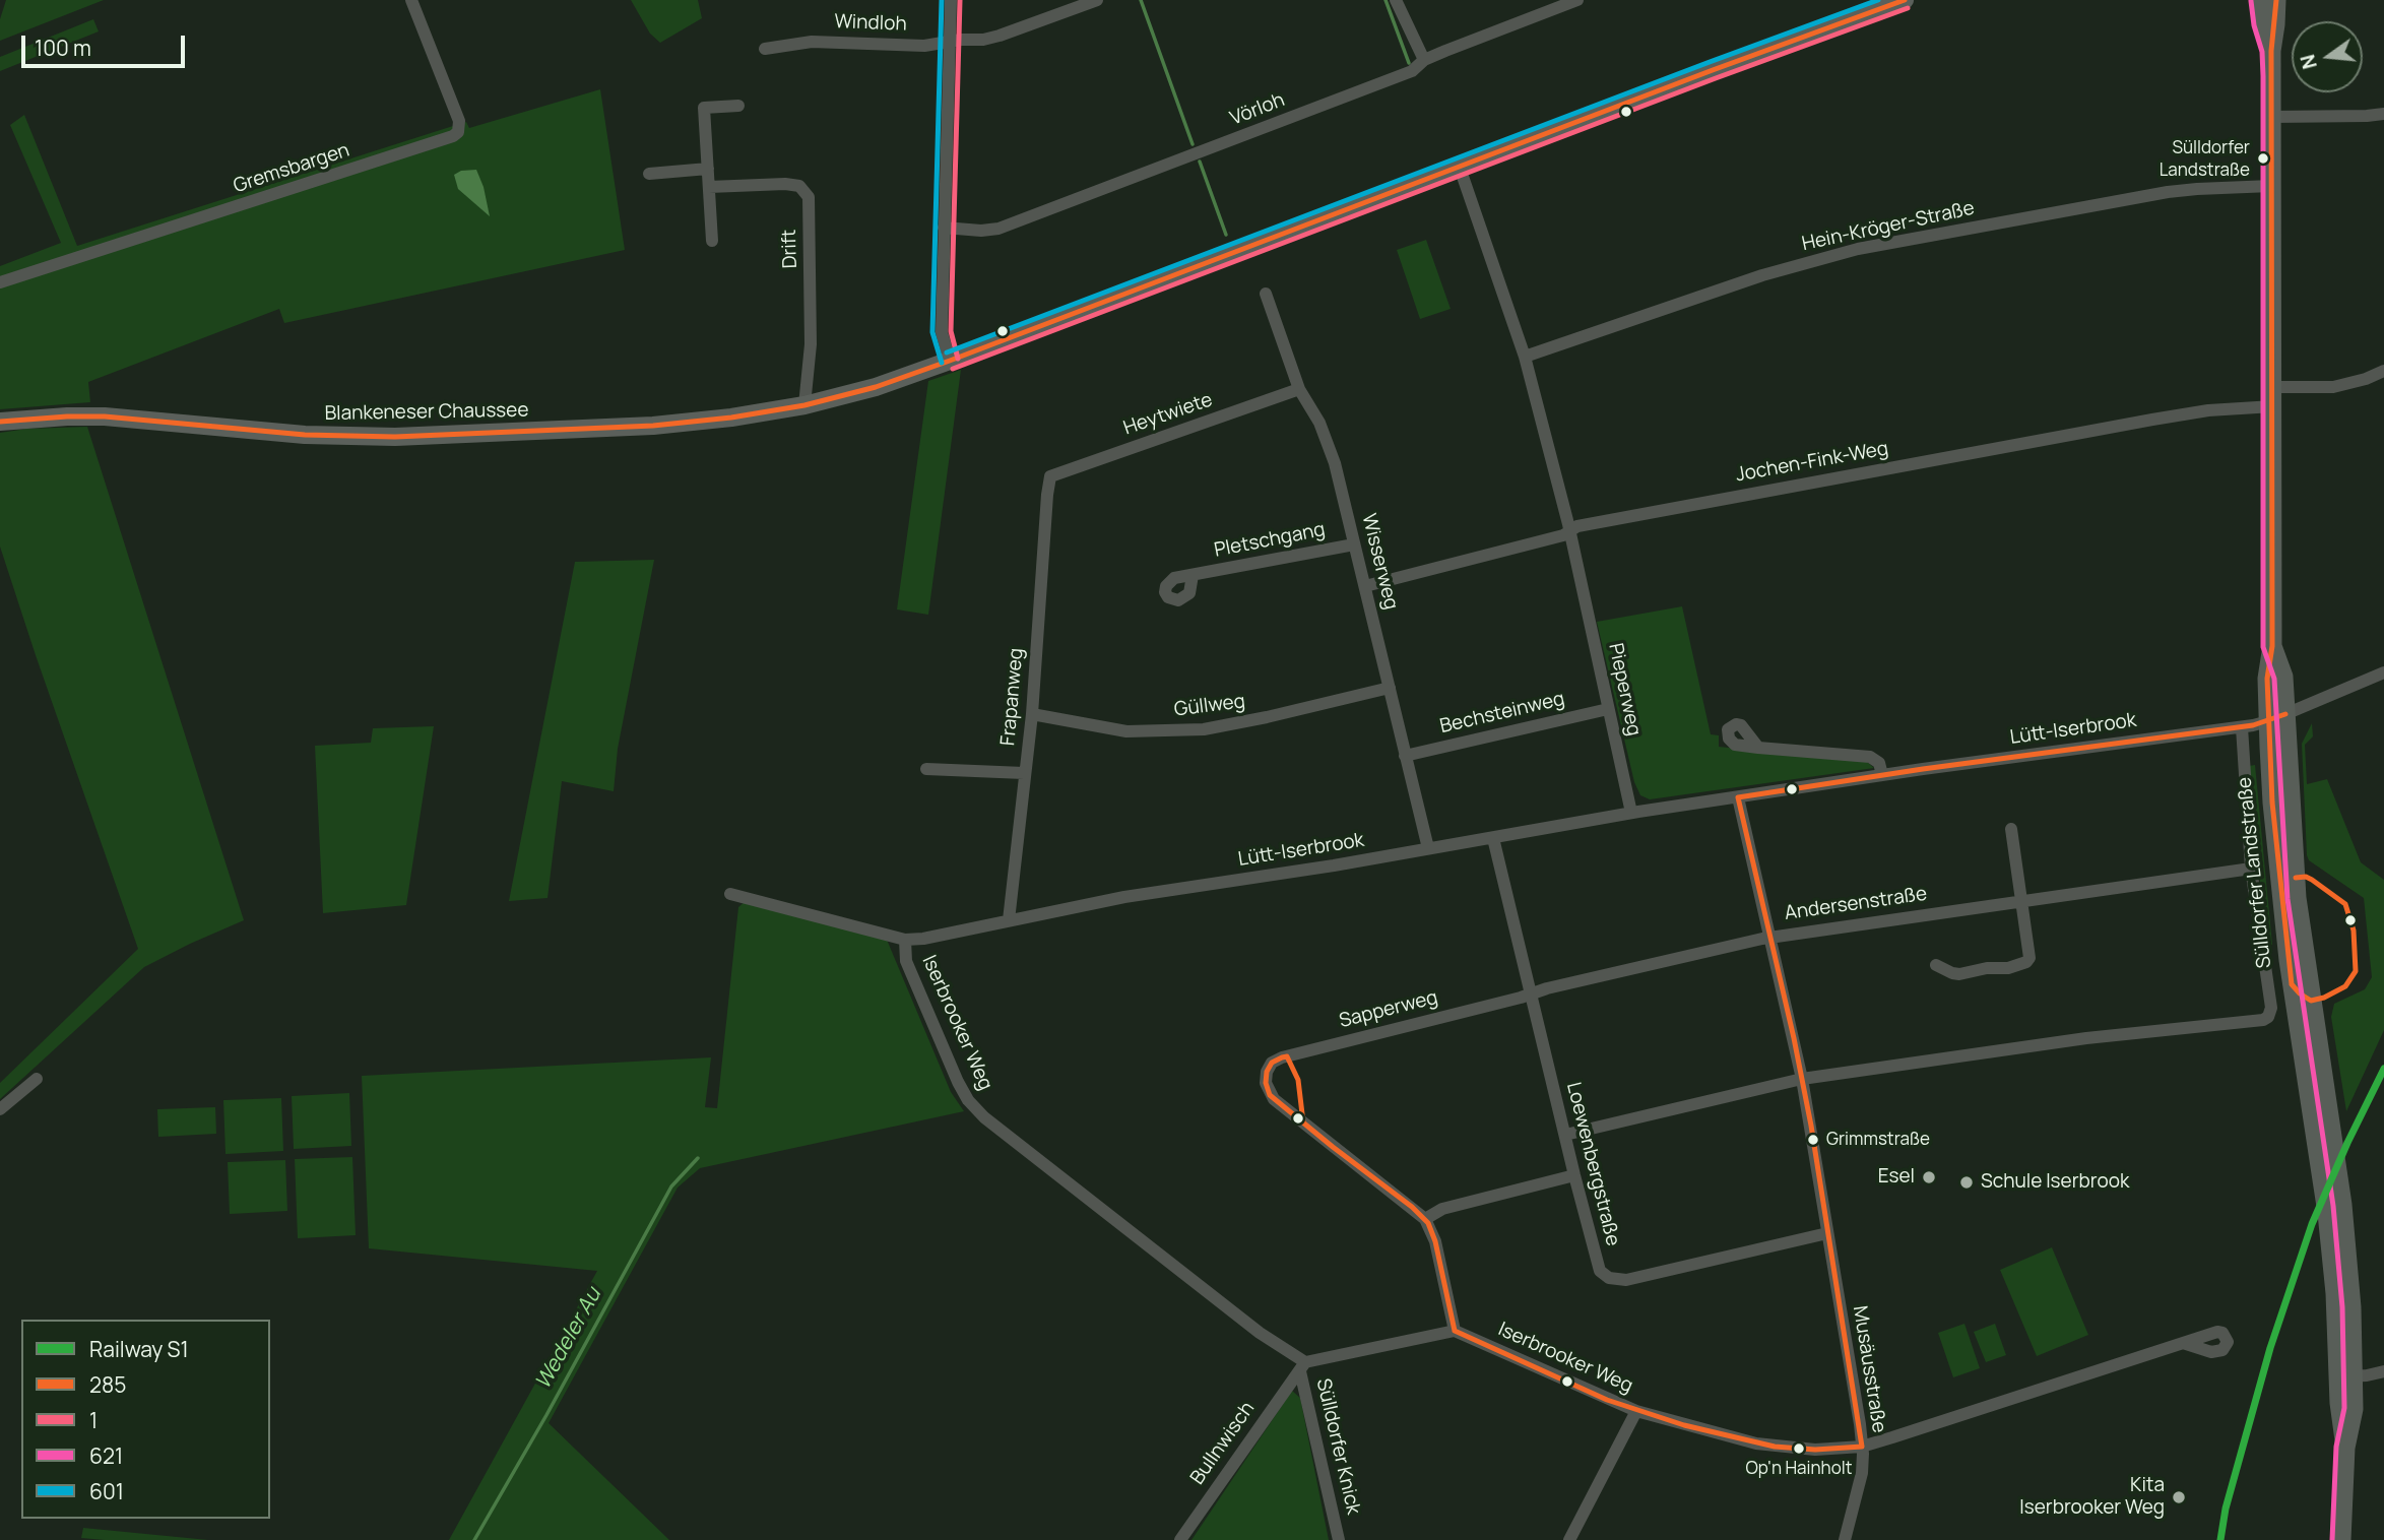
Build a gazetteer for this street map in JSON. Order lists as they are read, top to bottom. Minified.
{"streets":{"main road":["Blankeneser Chaussee","Sülldorfer Landstraße"],"street":["Windloh","Vörloh","Gremsbargen","Hein-Kröger-Straße","Drift","Heytwiete","Jochen-Fink-Weg","Pletschgang","Wisserweg","Pieperweg","Frapanweg","Güllweg","Bechsteinweg","Lütt-Iserbrook","Andersenstraße","Sapperweg","Iserbrooker Weg","Loewenbergstraße","Musäusstraße","Bullnwisch","Sülldorfer Knick"]},"crossings":[["Hein-Kröger-Straße","Pieperweg"],["Hein-Kröger-Straße","Sülldorfer Landstraße"],["Drift","Blankeneser Chaussee"],["Blankeneser Chaussee","Pieperweg"],["Heytwiete","Wisserweg"],["Heytwiete","Frapanweg"],["Jochen-Fink-Weg","Wisserweg"],["Jochen-Fink-Weg","Pieperweg"],["Jochen-Fink-Weg","Sülldorfer Landstraße"],["Pletschgang","Wisserweg"],["Wisserweg","Güllweg"],["Wisserweg","Bechsteinweg"],["Wisserweg","Lütt-Iserbrook"],["Pieperweg","Bechsteinweg"],["Pieperweg","Lütt-Iserbrook"],["Frapanweg","Güllweg"],["Frapanweg","Lütt-Iserbrook"],["Lütt-Iserbrook","Sülldorfer Landstraße"],["Lütt-Iserbrook","Iserbrooker Weg"],["Lütt-Iserbrook","Loewenbergstraße"],["Lütt-Iserbrook","Musäusstraße"],["Sülldorfer Landstraße","Andersenstraße"],["Sülldorfer Landstraße","Musäusstraße"],["Andersenstraße","Sapperweg"],["Andersenstraße","Loewenbergstraße"],["Andersenstraße","Musäusstraße"],["Sapperweg","Loewenbergstraße"],["Iserbrooker Weg","Musäusstraße"],["Iserbrooker Weg","Bullnwisch"],["Iserbrooker Weg","Sülldorfer Knick"],["Loewenbergstraße","Musäusstraße"],["Bullnwisch","Sülldorfer Knick"]],"water":["Wedeler Au"],"places":["Sülldorfer Landstraße","Grimmstraße","Esel","Schule Iserbrook","Op'n Hainholt","Kita Iserbrooker Weg"],"lines":["transit line 285","transit line 1","transit line 601","transit line 621","rail line S1"],"legend":["Railway S1","285","1","621","601"],"scale_bar":"100 m","north":"left"}
